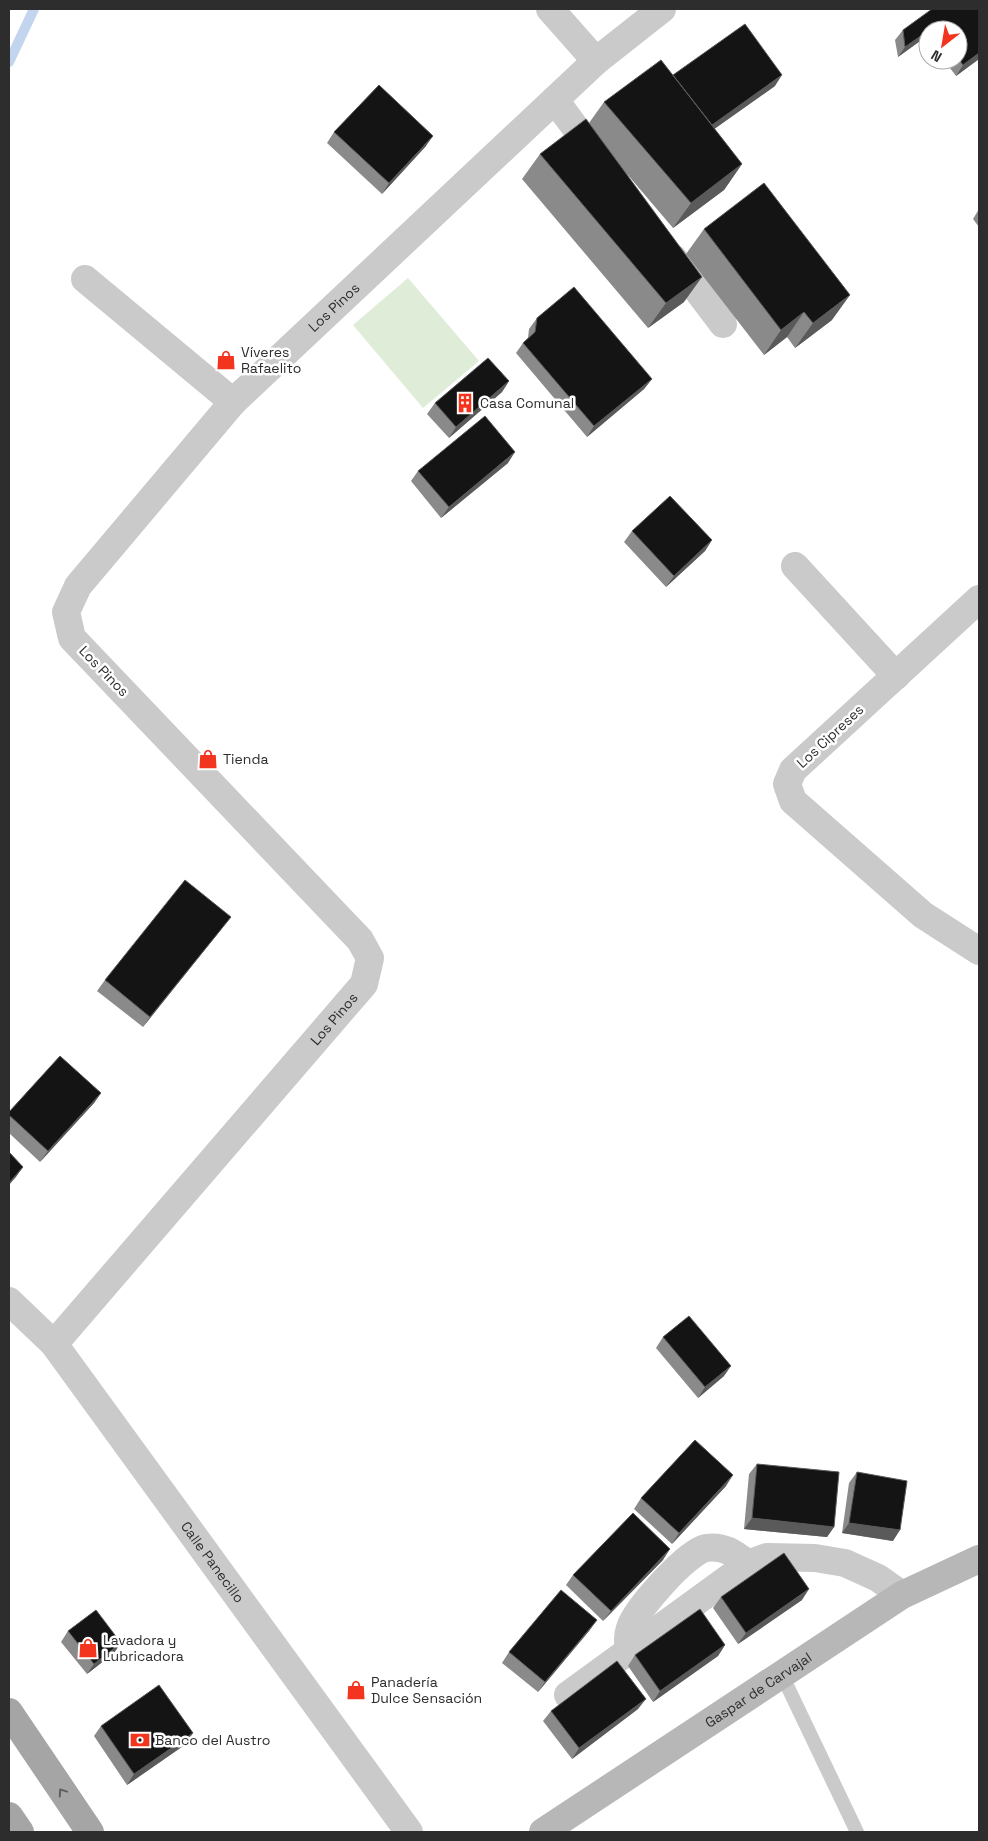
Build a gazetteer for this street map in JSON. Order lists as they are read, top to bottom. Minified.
{"streets":{"street":["Los Pinos","Los Cipreses","Calle Panecillo","Gaspar de Carvajal"]},"crossings":[["Los Pinos","Calle Panecillo"]],"places":{"shop":["Víveres Rafaelito","Tienda","Lavadora y Lubricadora","Panadería Dulce Sensación"],"building":["Casa Comunal"],"bank":["Banco del Austro"]},"north":"bottom left"}
